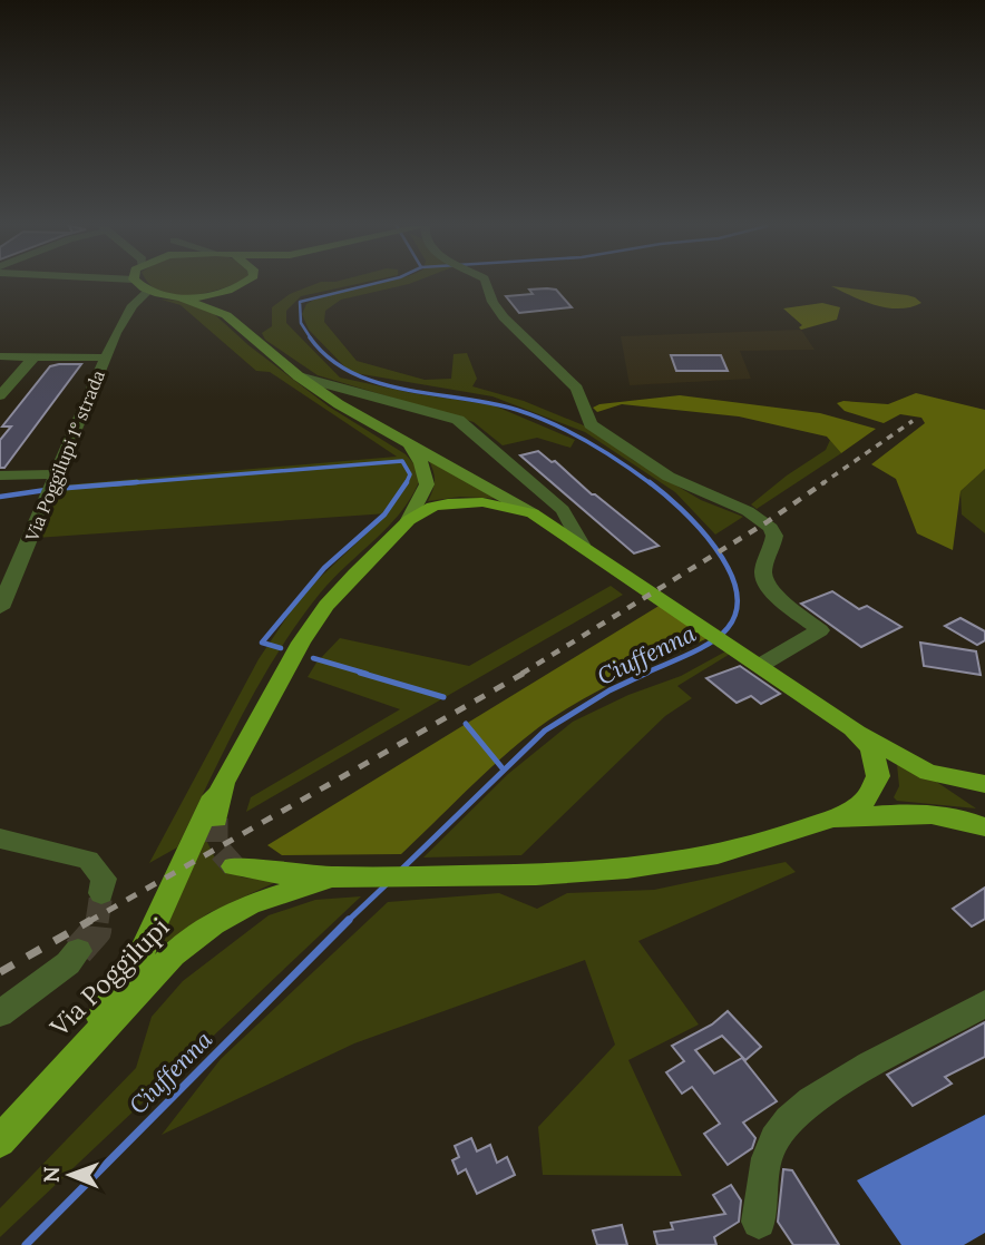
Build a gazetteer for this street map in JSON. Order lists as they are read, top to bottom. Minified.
{"streets":{"main road":["Via Poggilupi"],"street":["Via Poggilupi 1° strada"]},"water":["Ciuffenna"],"north":"left"}
